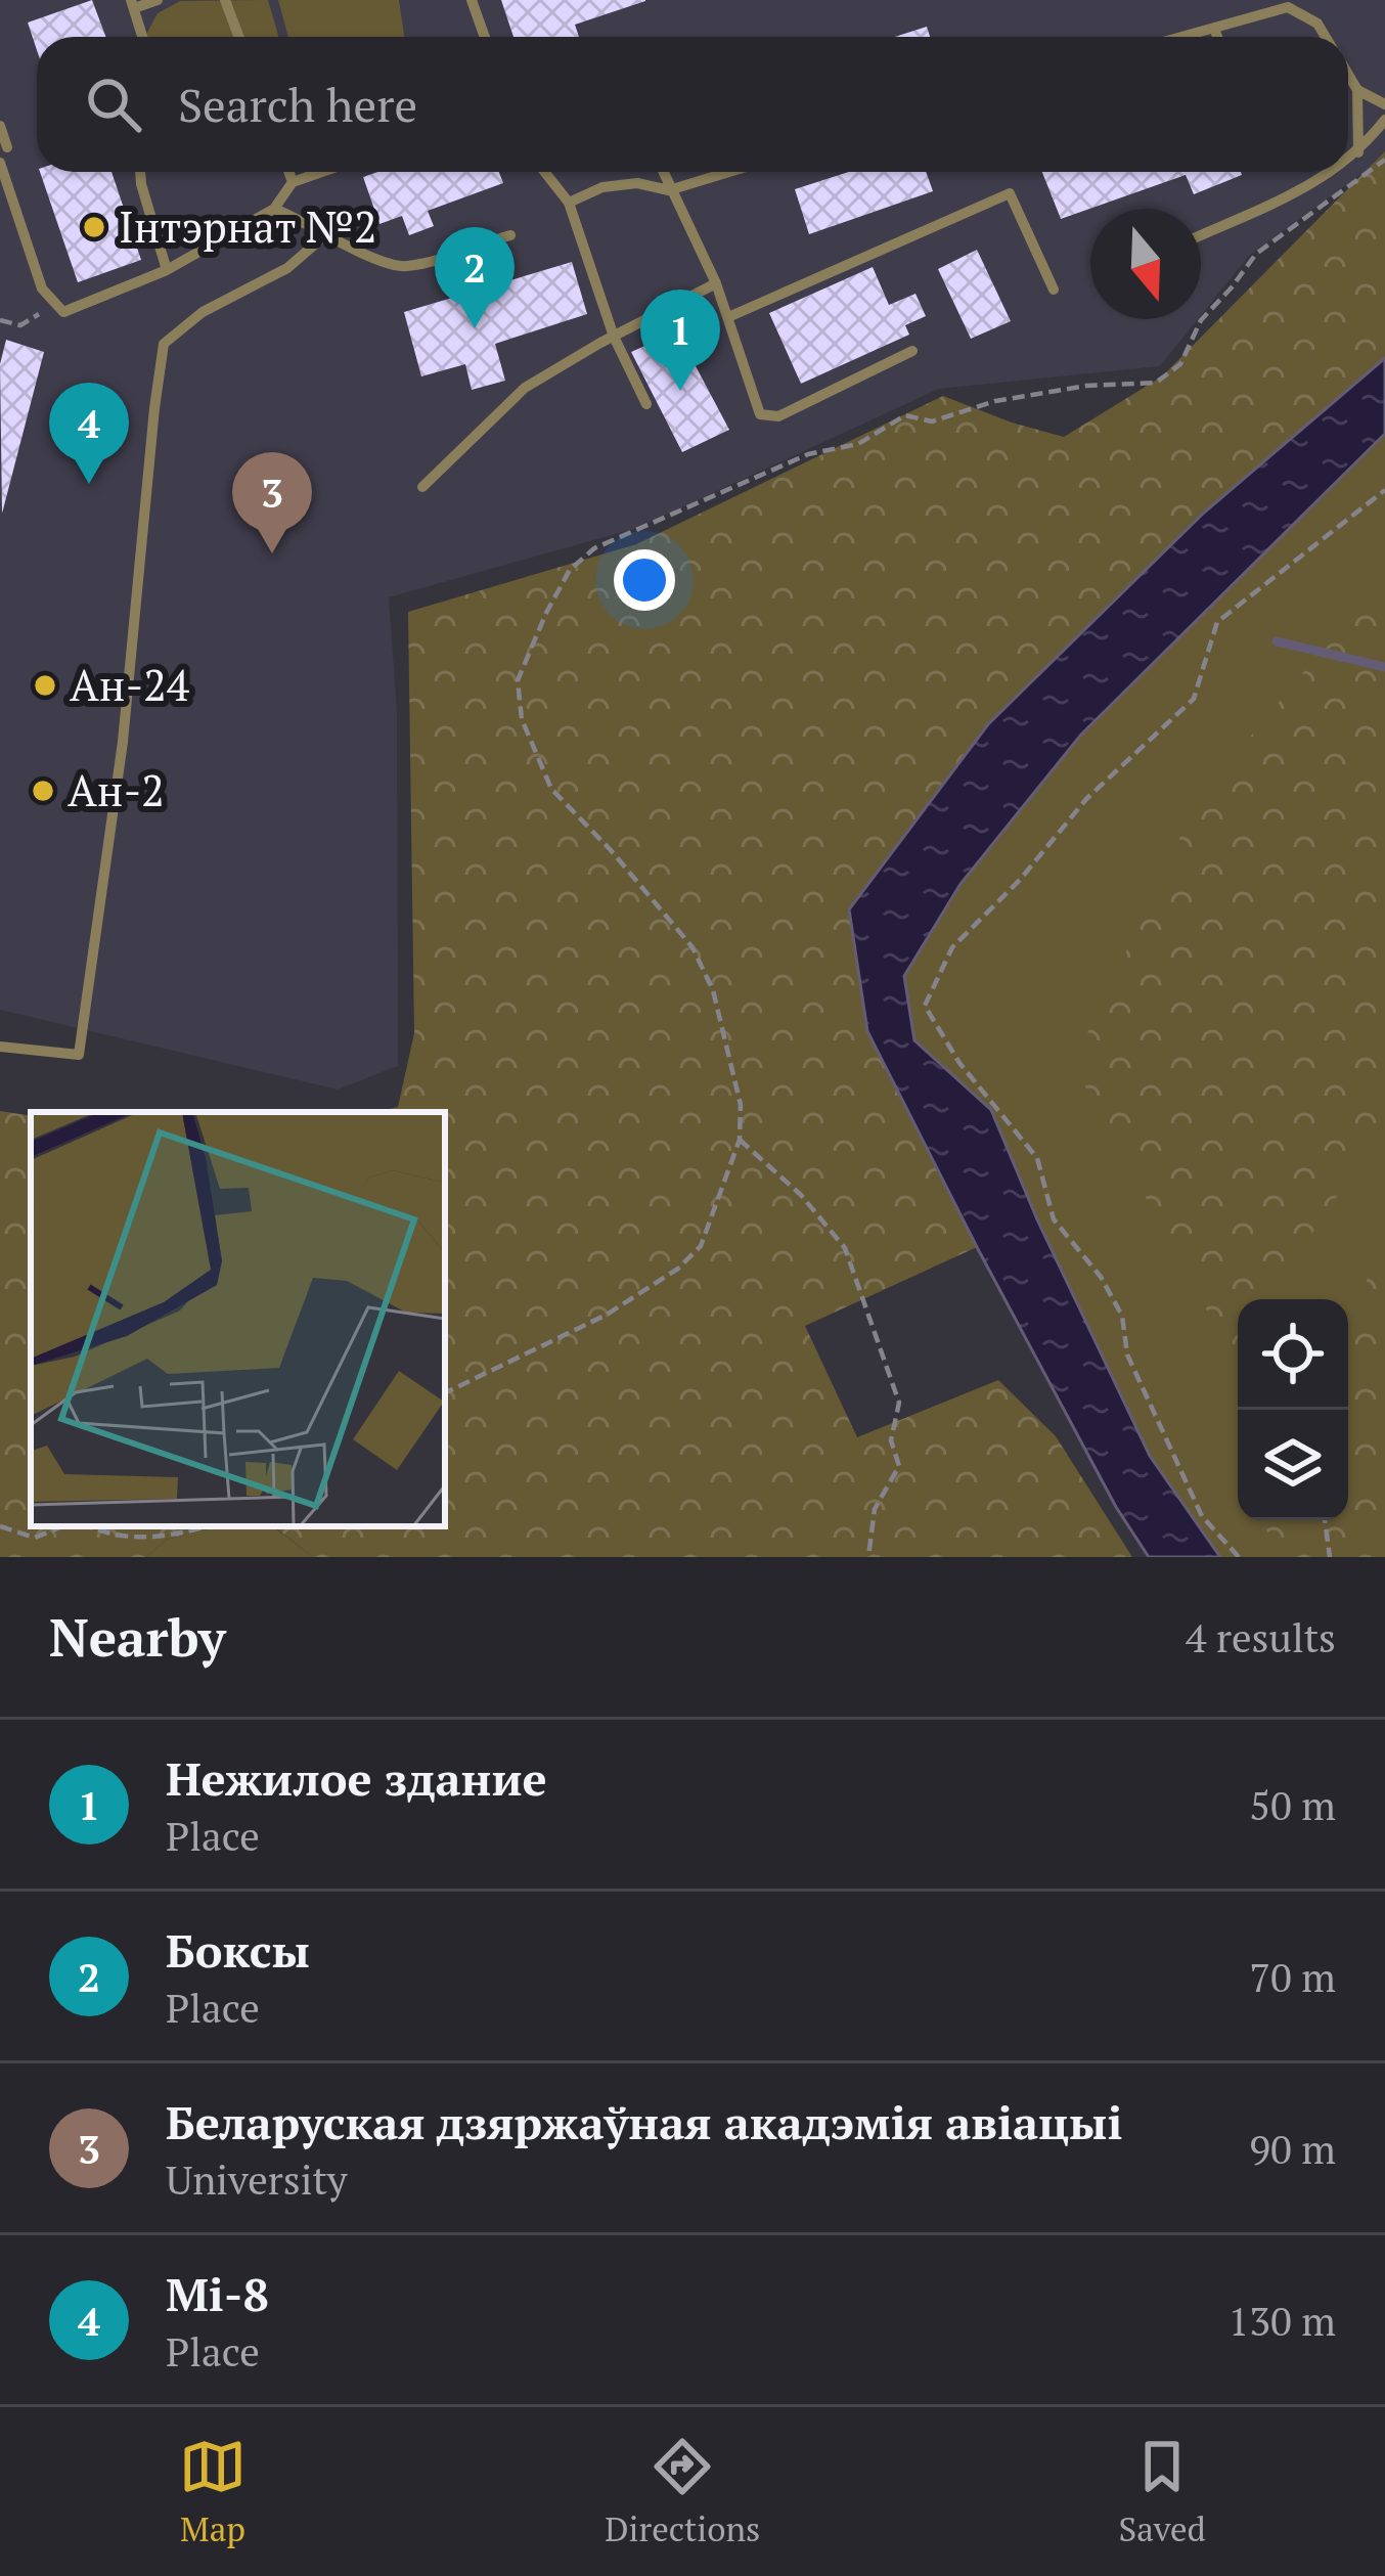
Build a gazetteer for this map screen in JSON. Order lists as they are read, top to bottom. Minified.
{"places":["Інтэрнат №2","Ан-24","Ан-2"],"north":"bottom","page":{"search":"Search here","pins":["2","1","4","3"],"heading":["Nearby","4 results"],"list":[{"mark":"1","name":"Нежилое здание","note":"Place","value":"50 m"},{"mark":"2","name":"Боксы","note":"Place","value":"70 m"},{"mark":"3","name":"Беларуская дзяржаўная акадэмія авіацыі","note":"University","value":"90 m"},{"mark":"4","name":"Мі-8","note":"Place","value":"130 m"}],"nav":["Map","Directions","Saved"]}}
